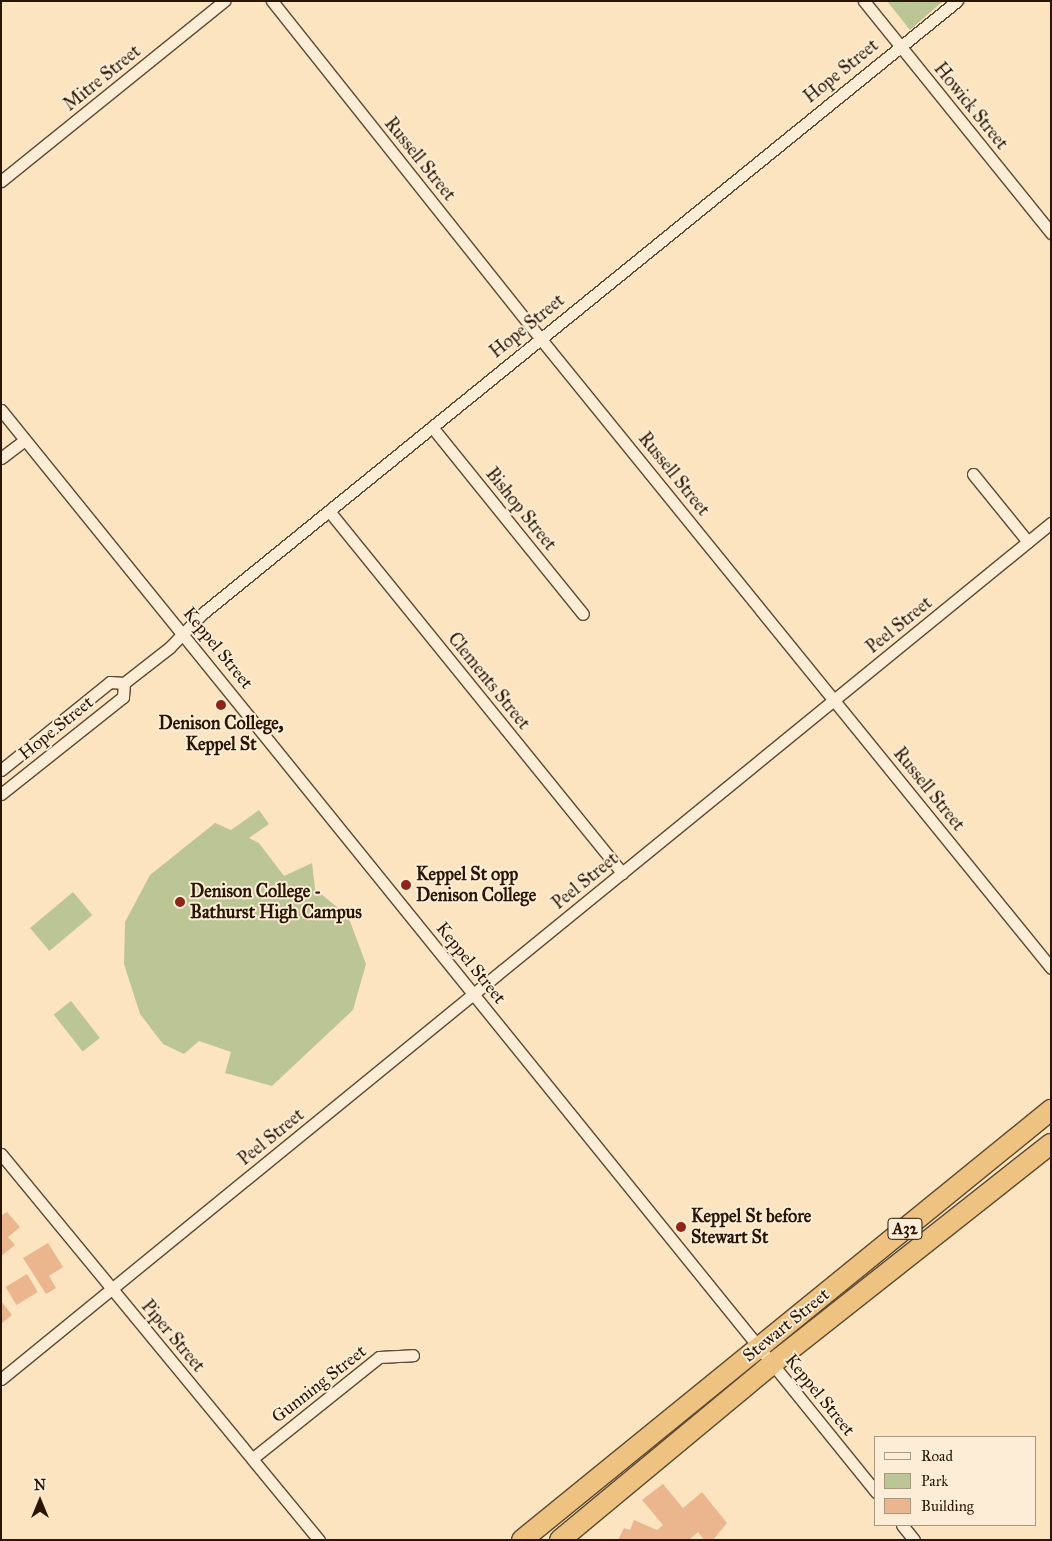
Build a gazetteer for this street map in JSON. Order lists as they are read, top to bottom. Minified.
{"streets":{"highway":["A32","Stewart Street"],"street":["Hope Street","Mitre Street","Howick Street","Russell Street","Bishop Street","Peel Street","Keppel Street","Clements Street","Piper Street","Gunning Street"]},"crossings":[["Hope Street","Howick Street"],["Hope Street","Russell Street"],["Hope Street","Bishop Street"],["Hope Street","Keppel Street"],["Hope Street","Clements Street"],["Russell Street","Peel Street"],["Peel Street","Keppel Street"],["Peel Street","Clements Street"],["Peel Street","Piper Street"],["Keppel Street","Stewart Street"],["Piper Street","Gunning Street"]],"places":["Denison College, Keppel St","Keppel St opp Denison College","Denison College - Bathurst High Campus","Keppel St before Stewart St"],"legend":["Road","Park","Building"],"north":"top"}
